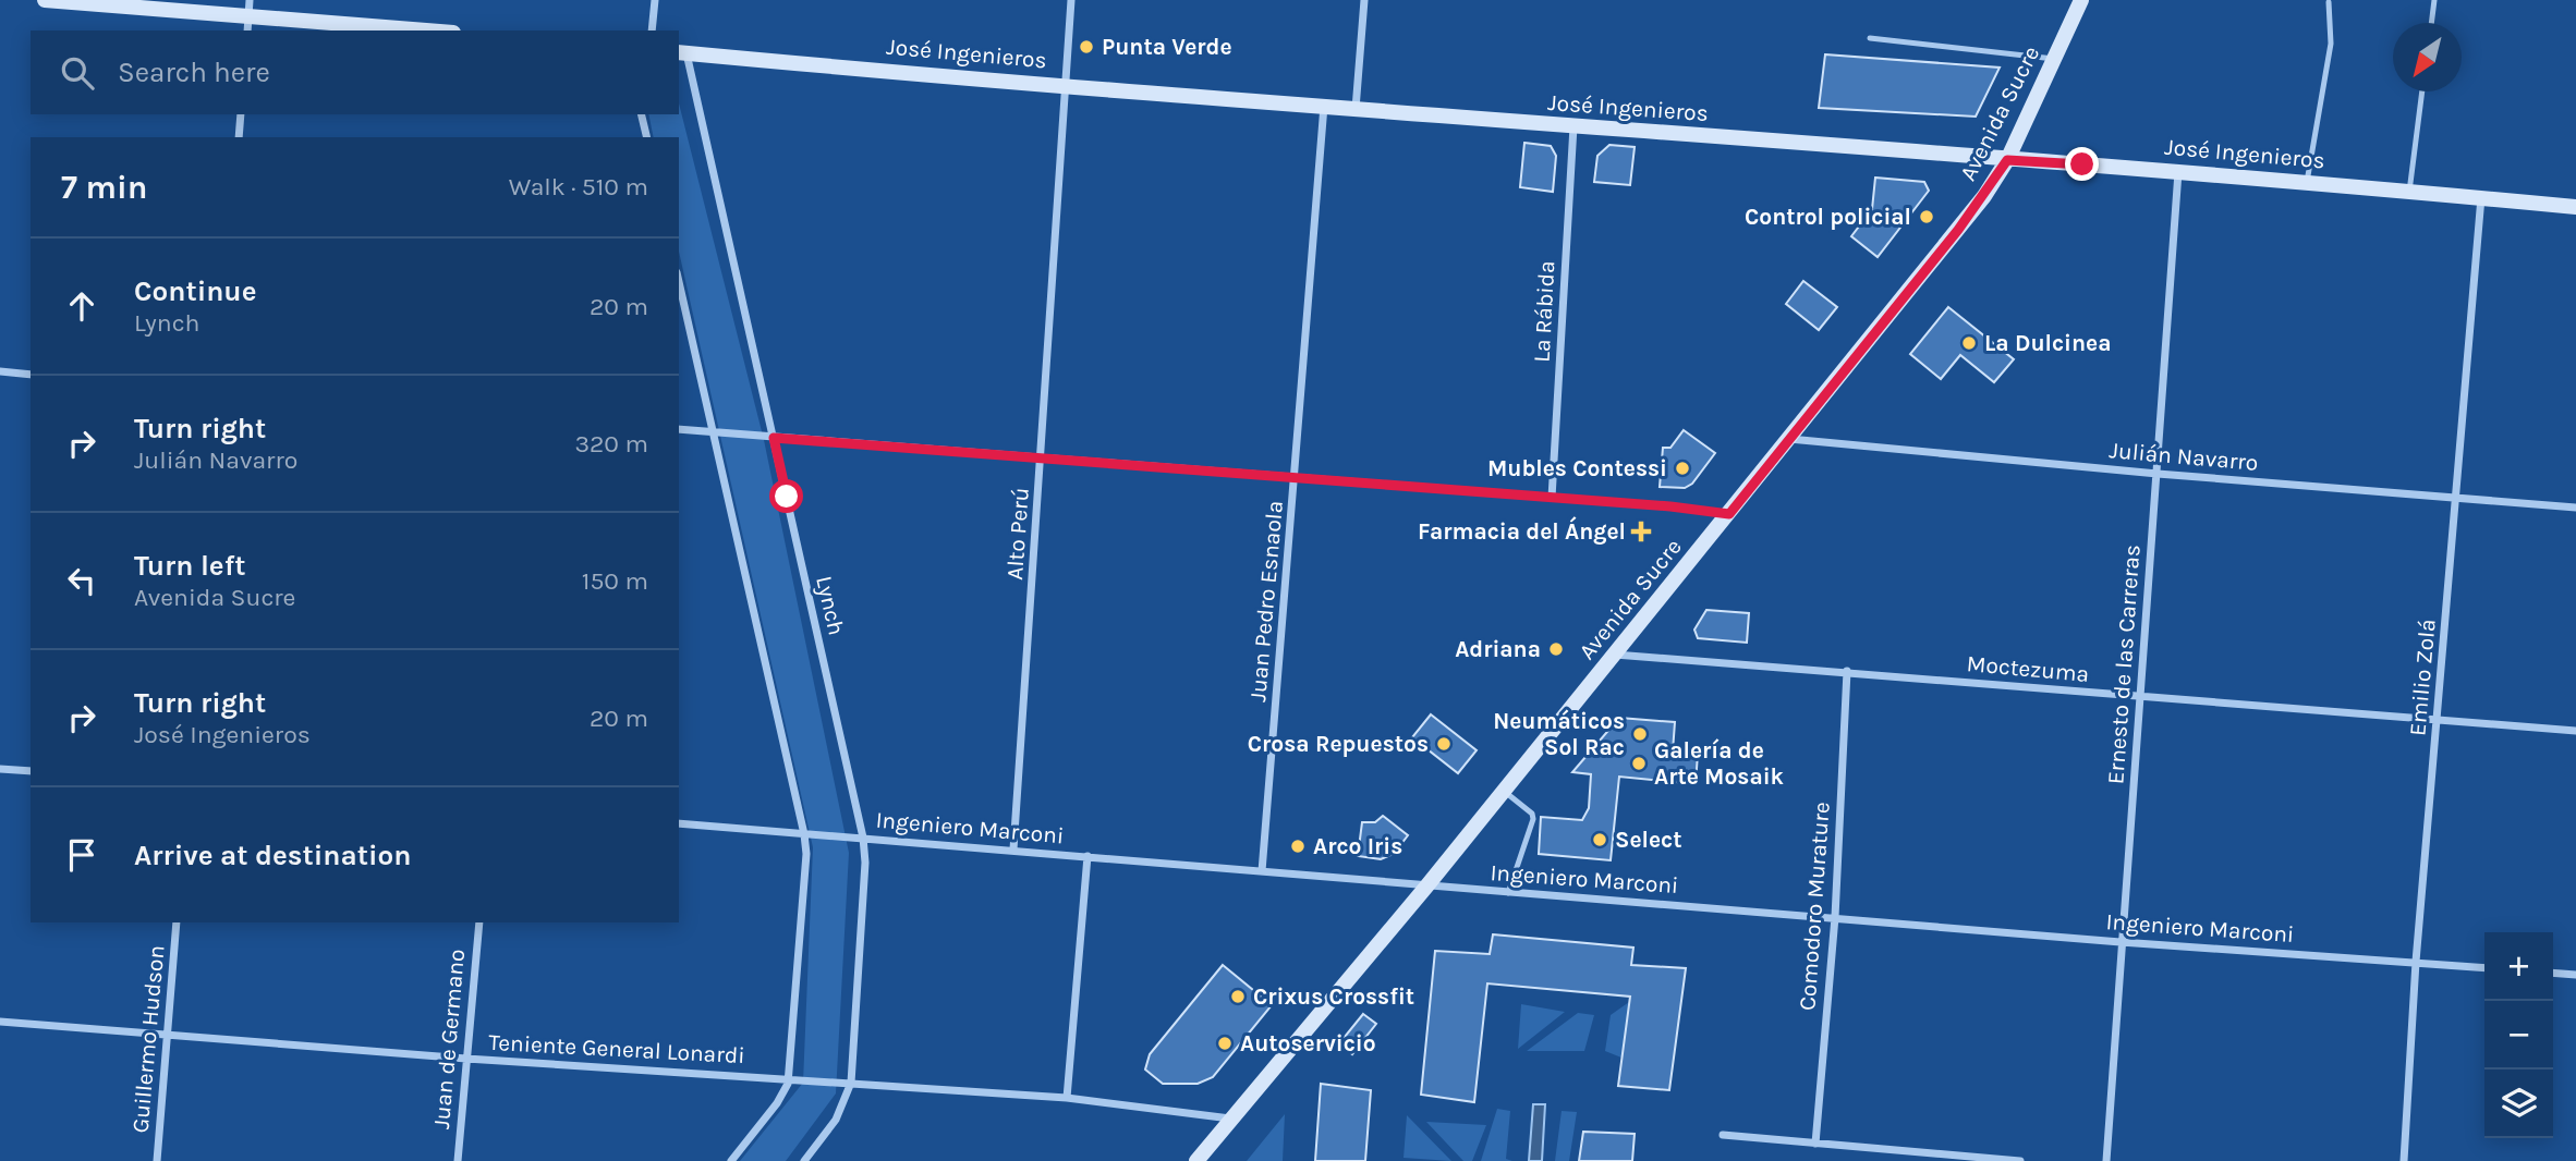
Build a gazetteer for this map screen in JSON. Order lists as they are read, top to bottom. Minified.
{"streets":{"street":["José Ingenieros","Avenida Sucre","La Rábida","Julián Navarro","Alto Perú","Juan Pedro Esnaola","Lynch","Ernesto de las Carreras","Moctezuma","Emilio Zolá","Ingeniero Marconi","Comodoro Murature","Guillermo Hudson","Juan de Germano","Teniente General Lonardi"]},"crossings":[["José Ingenieros","Avenida Sucre"],["José Ingenieros","La Rábida"],["José Ingenieros","Alto Perú"],["José Ingenieros","Juan Pedro Esnaola"],["José Ingenieros","Lynch"],["José Ingenieros","Ernesto de las Carreras"],["José Ingenieros","Emilio Zolá"],["Avenida Sucre","Julián Navarro"],["Avenida Sucre","Moctezuma"],["Avenida Sucre","Ingeniero Marconi"],["Avenida Sucre","Teniente General Lonardi"],["Julián Navarro","Ernesto de las Carreras"],["Julián Navarro","Emilio Zolá"],["Alto Perú","Ingeniero Marconi"],["Juan Pedro Esnaola","Ingeniero Marconi"],["Lynch","Ingeniero Marconi"],["Lynch","Teniente General Lonardi"],["Ernesto de las Carreras","Moctezuma"],["Ernesto de las Carreras","Ingeniero Marconi"],["Moctezuma","Emilio Zolá"],["Moctezuma","Comodoro Murature"],["Emilio Zolá","Ingeniero Marconi"],["Ingeniero Marconi","Comodoro Murature"],["Guillermo Hudson","Teniente General Lonardi"],["Juan de Germano","Teniente General Lonardi"]],"places":{"other":["Punta Verde","Control policial","La Dulcinea","Mubles Contessi","Adriana","Neumáticos Sol Rac","Crosa Repuestos","Galería de Arte Mosaik","Select","Arco Iris","Crixus Crossfit","Autoservicio"],"health":["Farmacia del Ángel"]},"north":"bottom left","page":{"search":"Search here","heading":["7 min","Walk · 510 m"],"list":[["Continue","Lynch","20 m"],["Turn right","Julián Navarro","320 m"],["Turn left","Avenida Sucre","150 m"],["Turn right","José Ingenieros","20 m"],"Arrive at destination"],"map_buttons":["+","−"]}}
